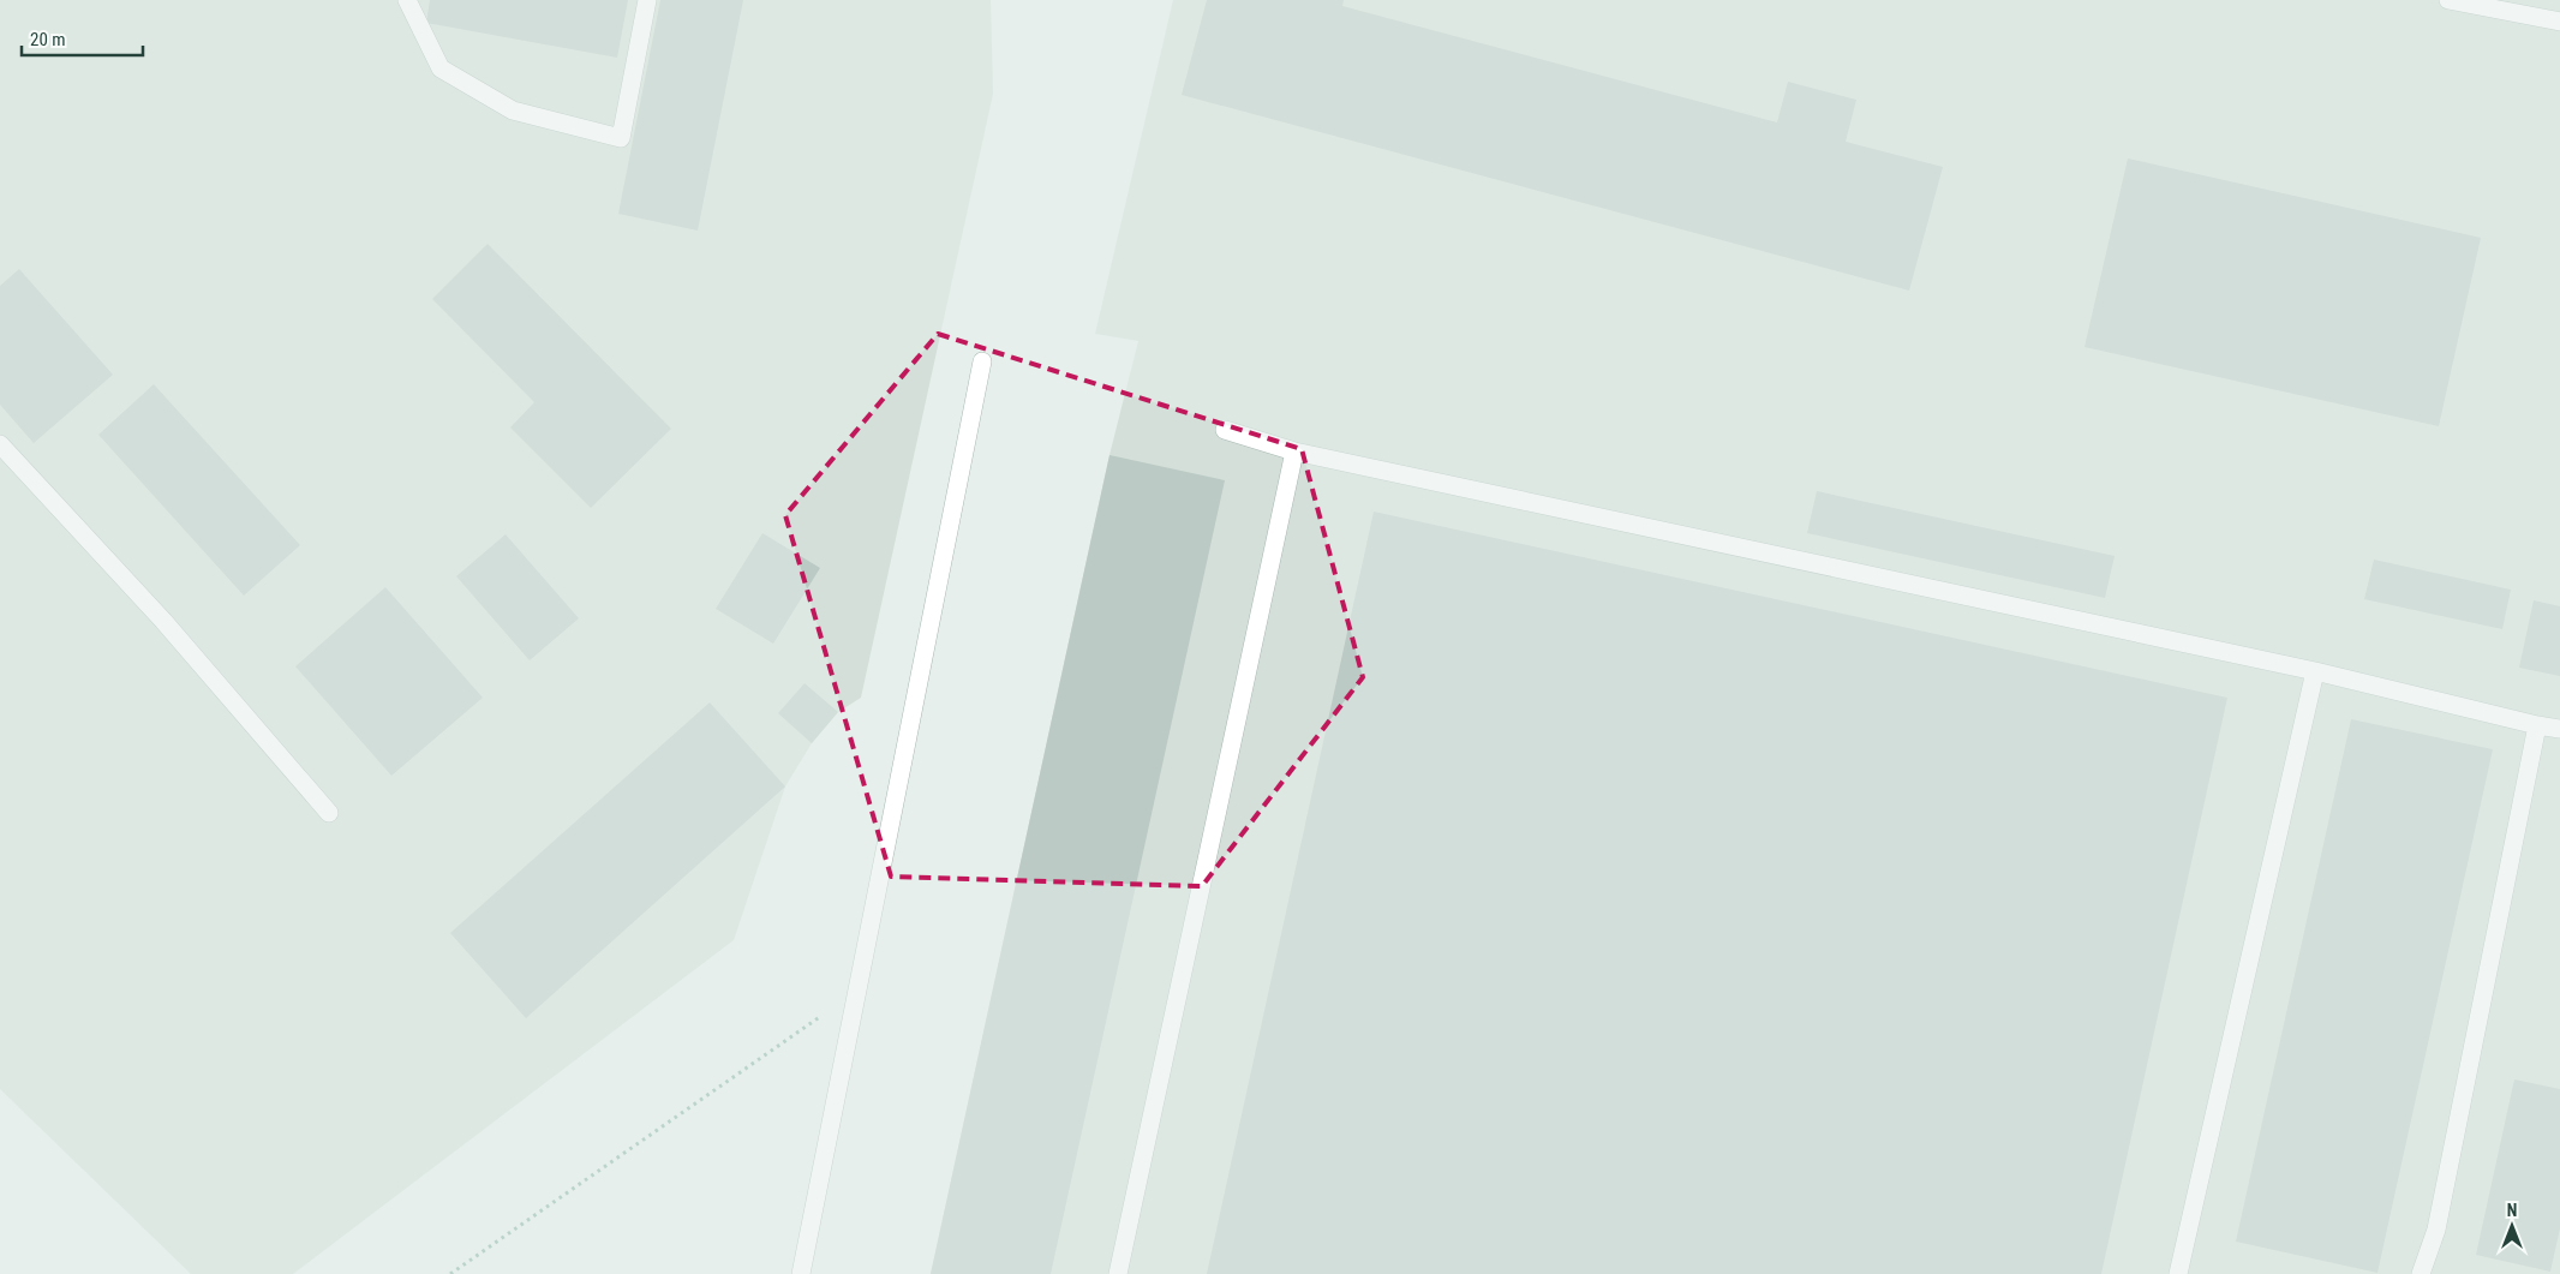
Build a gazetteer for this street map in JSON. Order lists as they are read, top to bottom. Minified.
{"scale_bar":"20 m","north":"top"}
